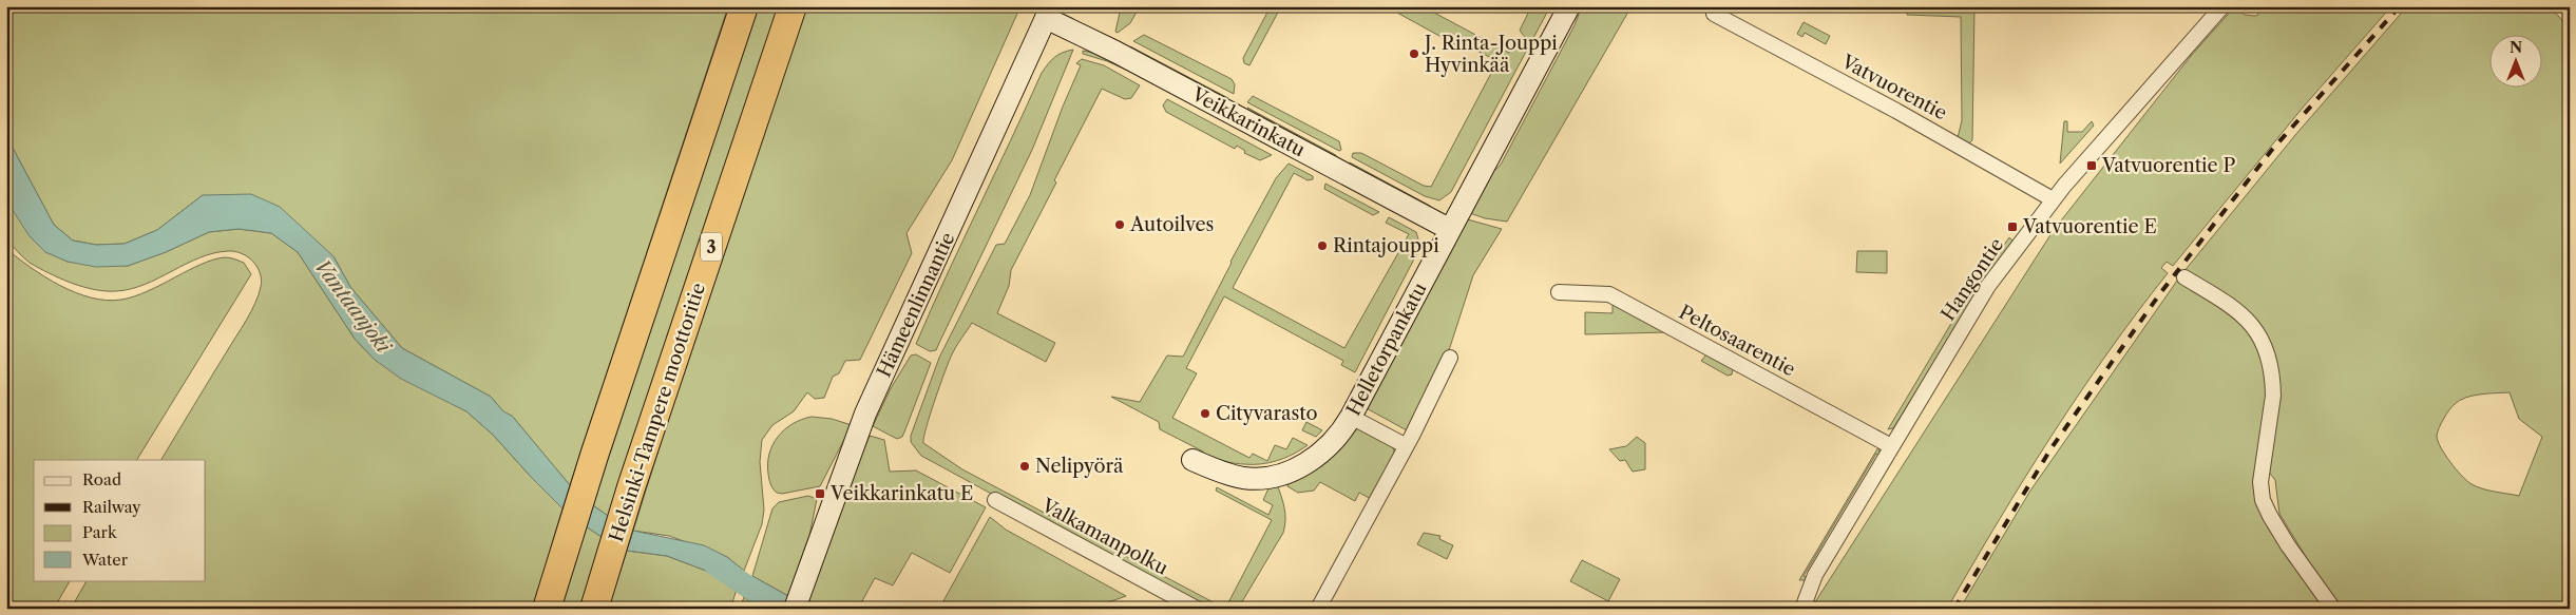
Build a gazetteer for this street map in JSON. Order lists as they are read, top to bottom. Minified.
{"streets":{"highway":["3","Helsinki-Tampere moottoritie"],"street":["Vatvuorentie","Veikkarinkatu","Hangontie","Hämeenlinnantie","Peltosaarentie","Helletorpankatu","Valkamanpolku"]},"crossings":[["Vatvuorentie","Hangontie"],["Veikkarinkatu","Hämeenlinnantie"],["Veikkarinkatu","Helletorpankatu"],["Hangontie","Peltosaarentie"]],"water":["Vantaanjoki"],"places":{"other":["J. Rinta-Jouppi Hyvinkää","Autoilves","Rintajouppi","Cityvarasto","Nelipyörä"],"transit":["Vatvuorentie P","Vatvuorentie E","Veikkarinkatu E"]},"legend":["Road","Railway","Park","Water"],"north":"top"}
